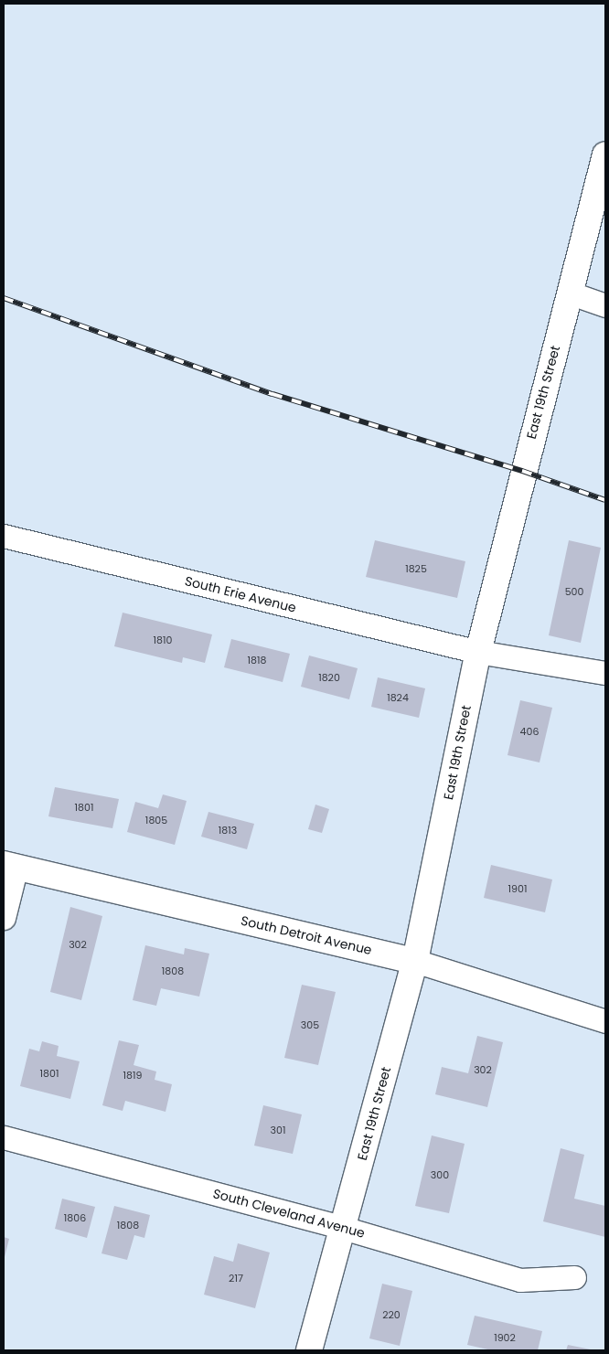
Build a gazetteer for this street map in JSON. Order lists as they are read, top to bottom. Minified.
{"streets":{"street":["East 19th Street","South Erie Avenue","South Detroit Avenue","South Cleveland Avenue"]},"crossings":[["East 19th Street","South Erie Avenue"],["East 19th Street","South Detroit Avenue"],["East 19th Street","South Cleveland Avenue"]],"house_numbers":["1825","500","1810","1818","1820","1824","406","1801","1805","1813","1901","302","1808","305","302","1801","1819","301","300","1806","1808","217","220","1902"]}
